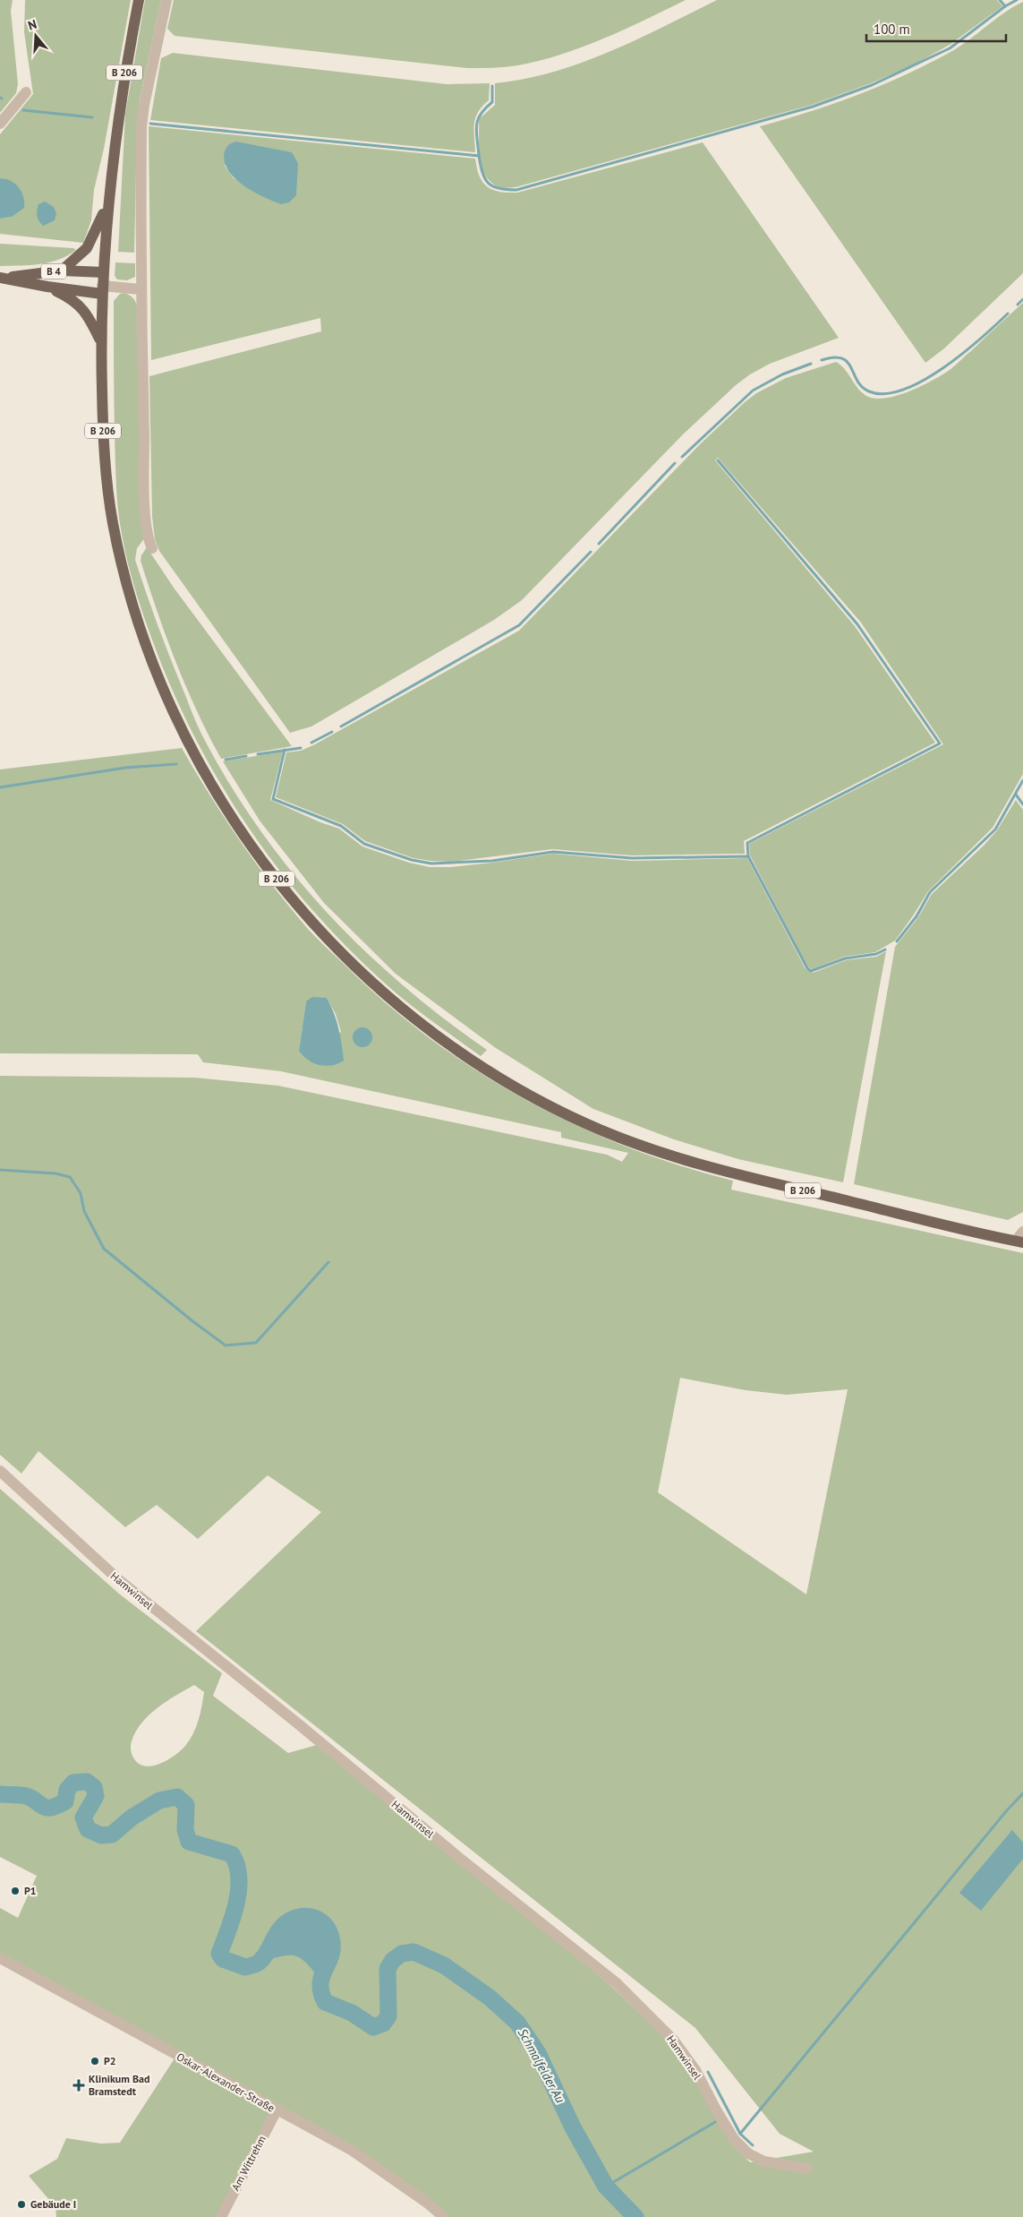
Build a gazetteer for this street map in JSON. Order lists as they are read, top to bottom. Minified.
{"streets":{"main road":["B 206","B 4"],"street":["Hamwinsel","Oskar-Alexander-Straße","Am Wittrehm"]},"crossings":[["B 206","B 4"],["Oskar-Alexander-Straße","Am Wittrehm"]],"water":["Schmalfelder Au"],"places":{"other":["P1","P2","Gebäude I"],"health":["Klinikum Bad Bramstedt"]},"scale_bar":"100 m","north":"top"}
